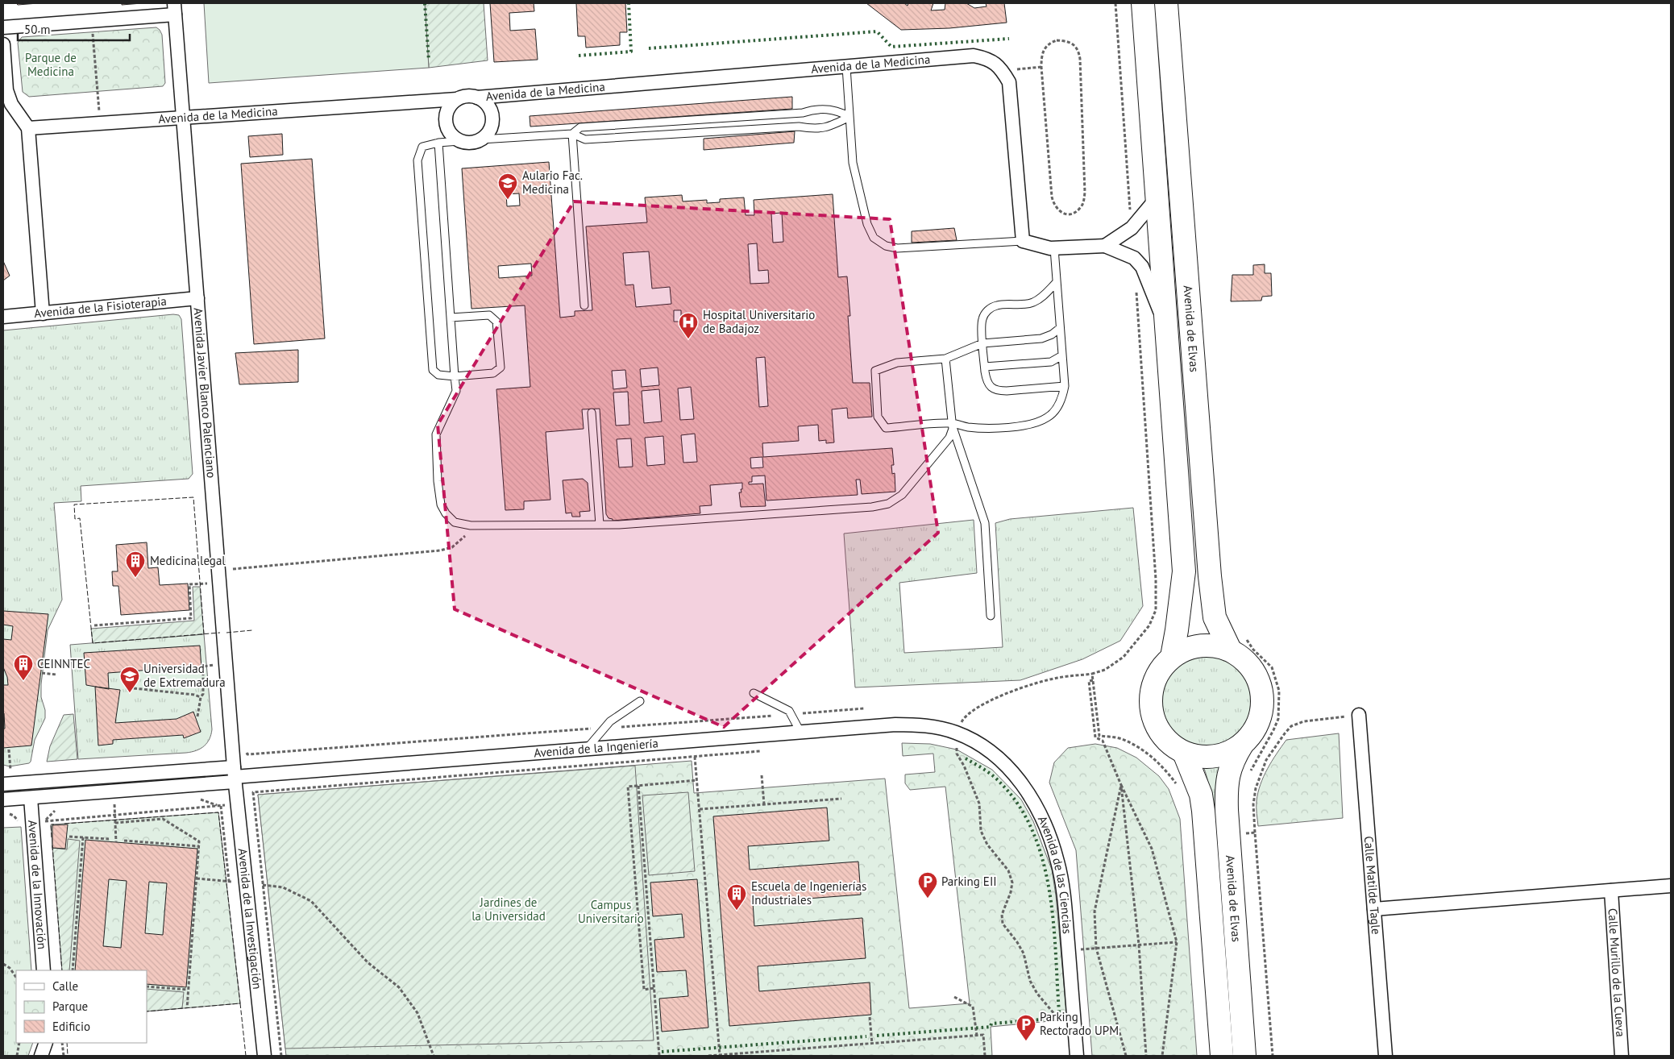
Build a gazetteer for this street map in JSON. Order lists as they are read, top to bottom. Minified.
{"streets":{"highway":["Avenida de Elvas"],"street":["Avenida de la Medicina","Avenida de la Fisioterapia","Avenida Javier Blanco Palenciano","Avenida de la Ingeniería","Avenida de las Ciencias","Avenida de la Innovación","Calle Matilde Tagle","Avenida de la Investigación","Calle Murillo de la Cueva"]},"crossings":[["Avenida de la Medicina","Avenida Javier Blanco Palenciano"],["Avenida de la Fisioterapia","Avenida Javier Blanco Palenciano"],["Avenida Javier Blanco Palenciano","Avenida de la Ingeniería"],["Avenida Javier Blanco Palenciano","Avenida de la Investigación"],["Avenida de la Ingeniería","Avenida de las Ciencias"],["Avenida de la Ingeniería","Avenida de la Investigación"]],"parks":["Parque de Medicina","Jardines de la Universidad","Campus Universitario"],"places":{"school or university":["Aulario Fac. Medicina","Universidad de Extremadura"],"hospital":["Hospital Universitario de Badajoz"],"building":["Medicina legal","CEINNTEC","Escuela de Ingenierías Industriales"],"parking":["Parking EII","Parking Rectorado UPM"]},"legend":["Calle","Parque","Edificio"],"scale_bar":"50 m"}
